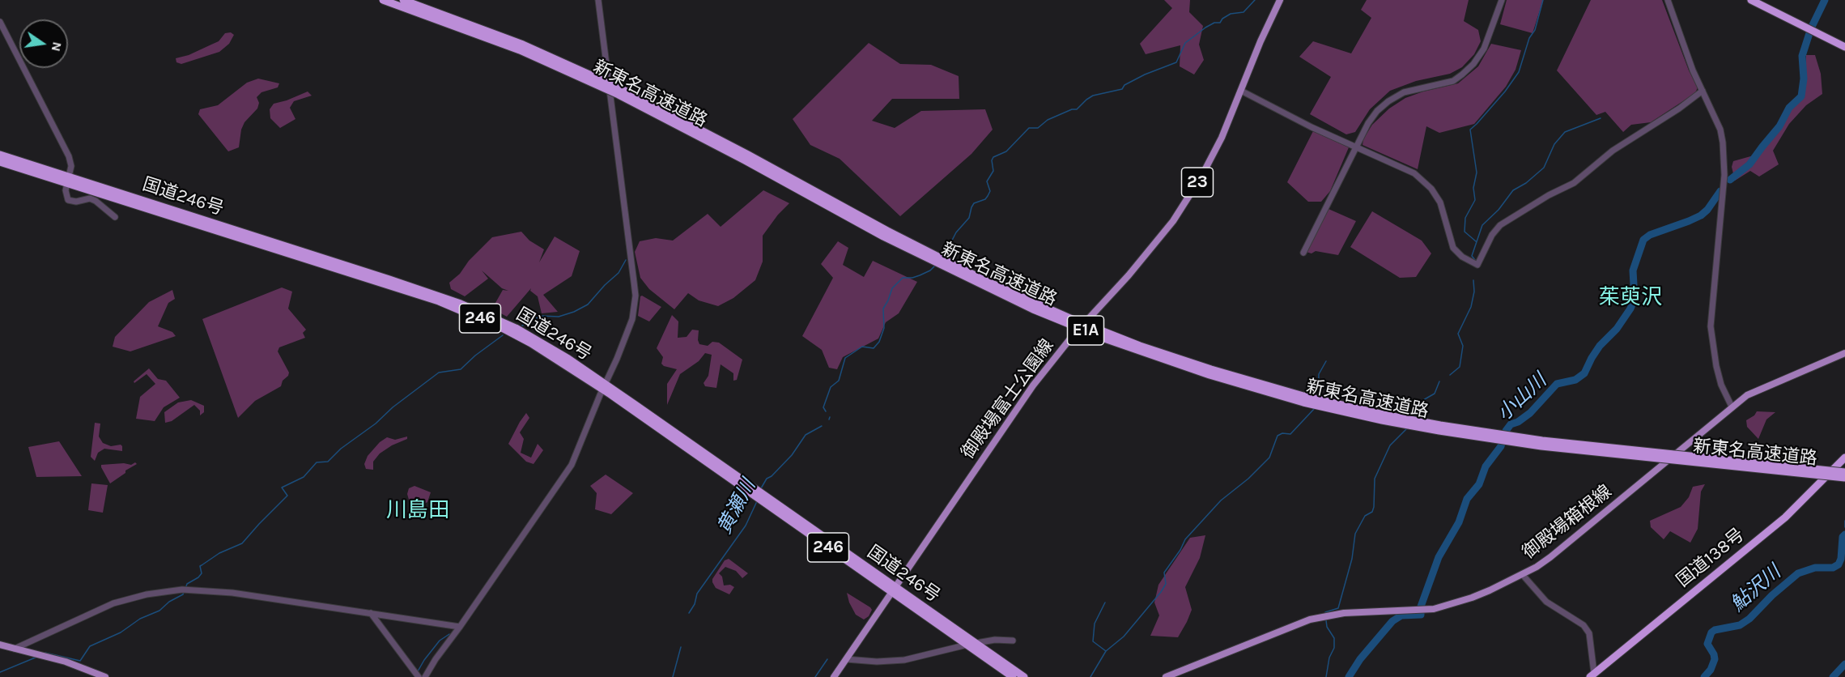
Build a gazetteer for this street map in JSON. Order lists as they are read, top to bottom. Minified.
{"streets":{"highway":["新東名高速道路","国道246号","246","E1A","国道138号"],"main road":["23","御殿場富士公園線","御殿場箱根線"]},"crossings":[["国道246号","御殿場富士公園線"]],"districts":["茱萸沢","川島田"],"water":["小山川","黄瀬川","鮎沢川"],"north":"right"}
